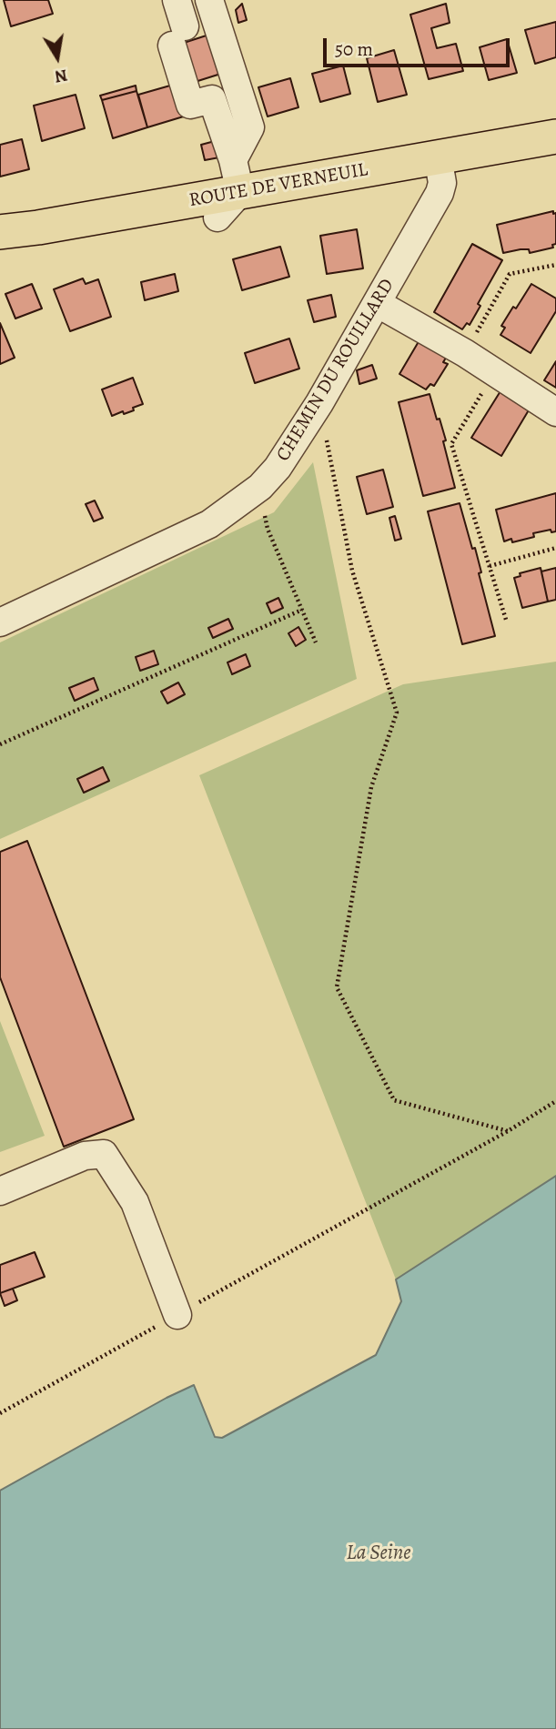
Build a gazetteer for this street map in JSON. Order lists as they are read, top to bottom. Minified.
{"streets":{"main road":["ROUTE DE VERNEUIL"],"street":["CHEMIN DU ROUILLARD"]},"crossings":[["ROUTE DE VERNEUIL","CHEMIN DU ROUILLARD"]],"water":["La Seine"],"scale_bar":"50 m","north":"bottom"}
